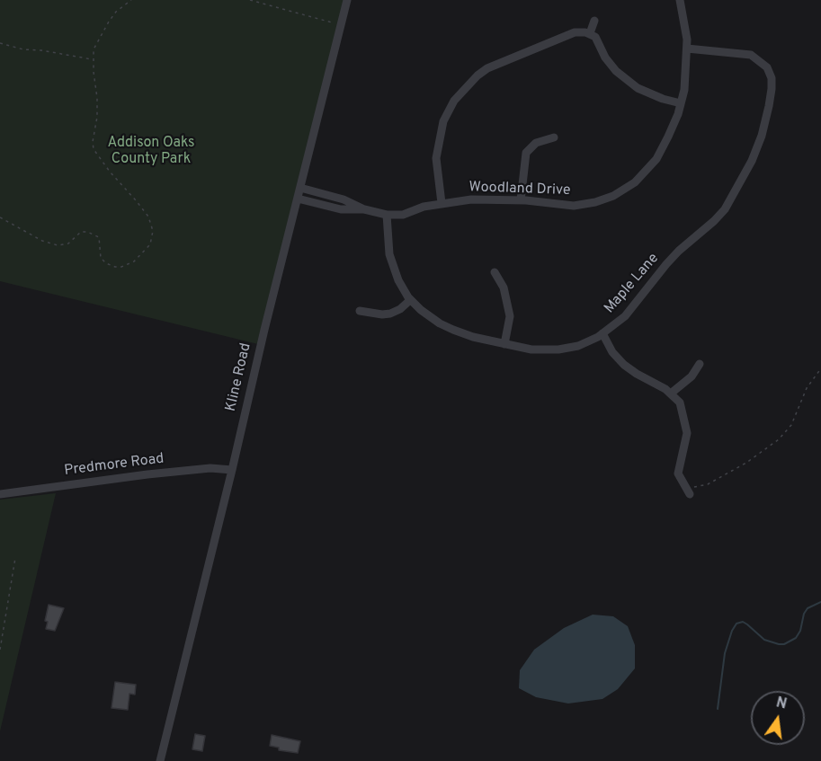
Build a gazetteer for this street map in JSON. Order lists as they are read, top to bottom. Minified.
{"streets":{"street":["Woodland Drive","Maple Lane","Kline Road","Predmore Road"]},"crossings":[["Woodland Drive","Maple Lane"],["Woodland Drive","Kline Road"],["Kline Road","Predmore Road"]],"parks":["Addison Oaks County Park"],"north":"top"}
